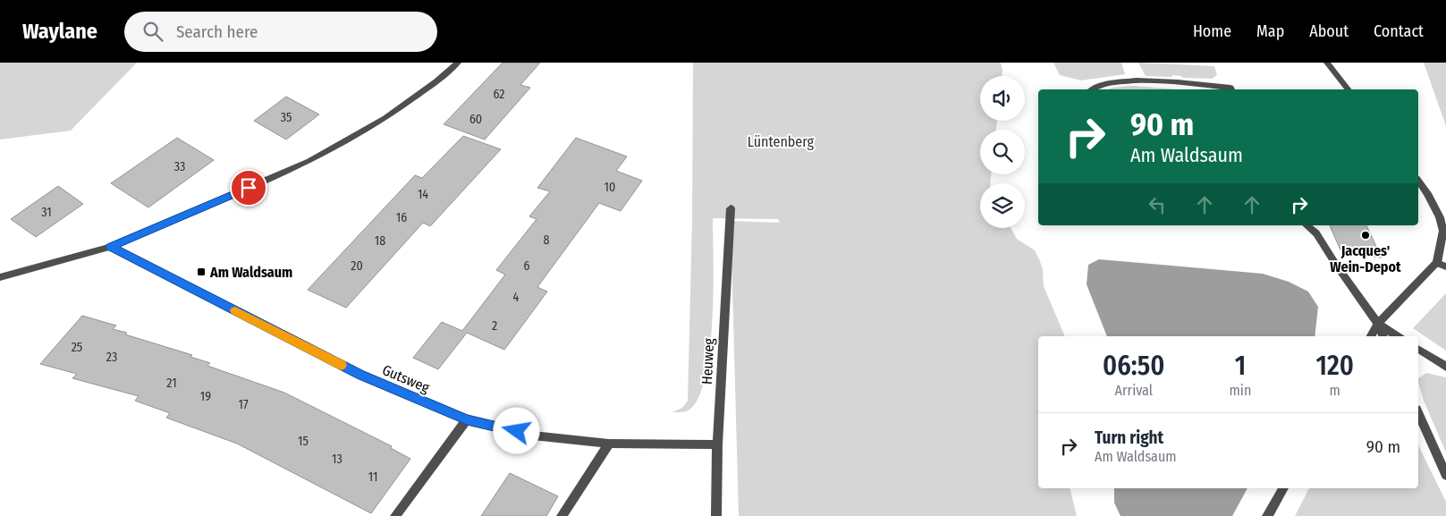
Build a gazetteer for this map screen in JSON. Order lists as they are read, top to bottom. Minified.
{"streets":{"street":["Heuweg","Gutsweg"]},"crossings":[["Heuweg","Gutsweg"]],"parks":["Lüntenberg"],"places":{"other":["Jacques' Wein-Depot"],"transit":["Am Waldsaum"]},"house_numbers":["62","35","60","33","10","14","31","16","8","18","20","6","4","2","25","23","21","19","17","15","13","11"],"page":{"header":"Waylane","search":"Search here","nav":["Home","Map","About","Contact"],"turn":["90 m","Am Waldsaum"],"eta":["06:50","Arrival","1","min","120","m"],"list":[{"name":"Turn right","note":"Am Waldsaum","value":"90 m"}]}}
